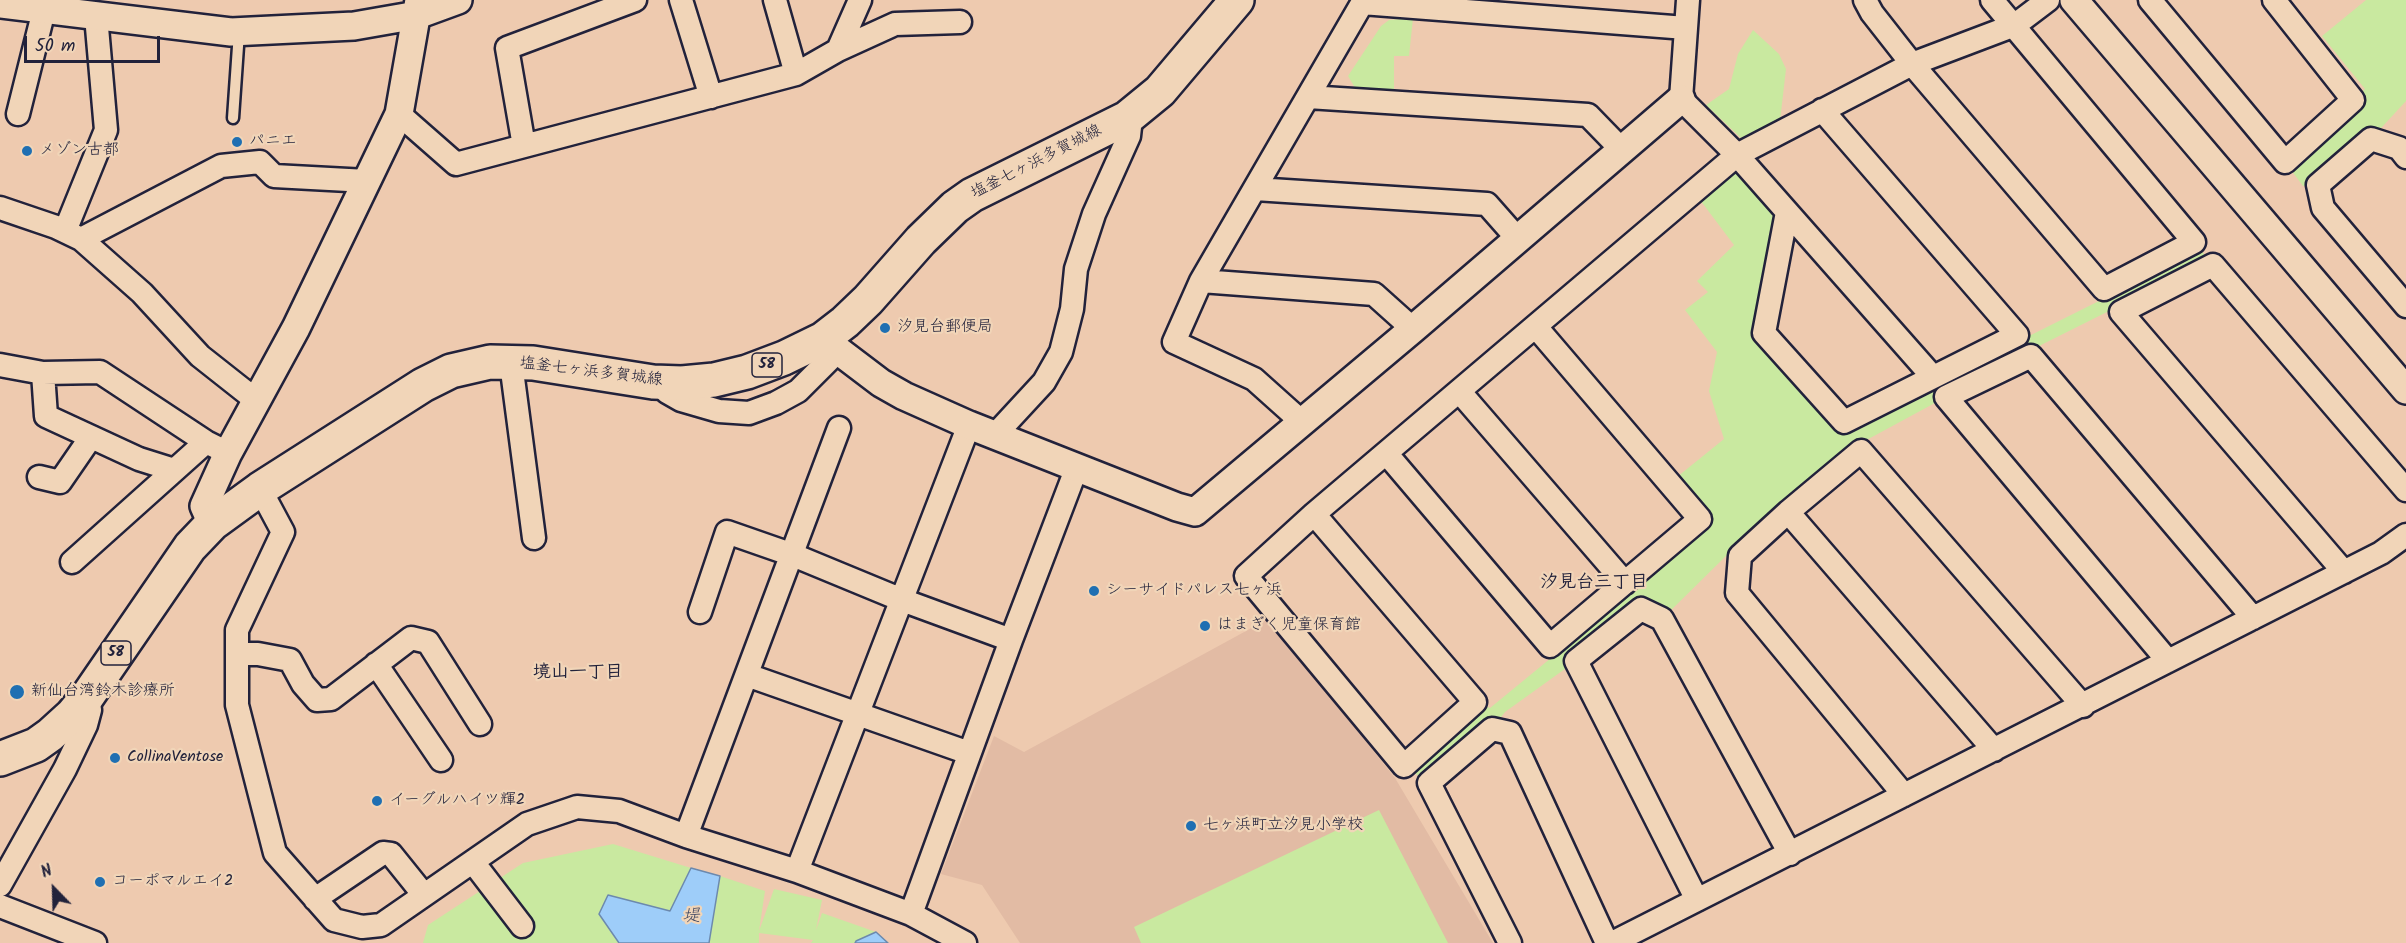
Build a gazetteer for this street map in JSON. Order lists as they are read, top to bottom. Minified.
{"streets":{"main road":["塩釜七ヶ浜多賀城線","58"]},"districts":["汐見台三丁目","境山一丁目"],"water":["堤"],"places":["パニエ","メゾン古都","汐見台郵便局","シーサイドパレス七ヶ浜","はまぎく児童保育館","新仙台湾鈴木診療所","CollinaVentose","イーグルハイツ輝2","七ヶ浜町立汐見小学校","コーポマルエイ2"],"scale_bar":"50 m","north":"top left"}
